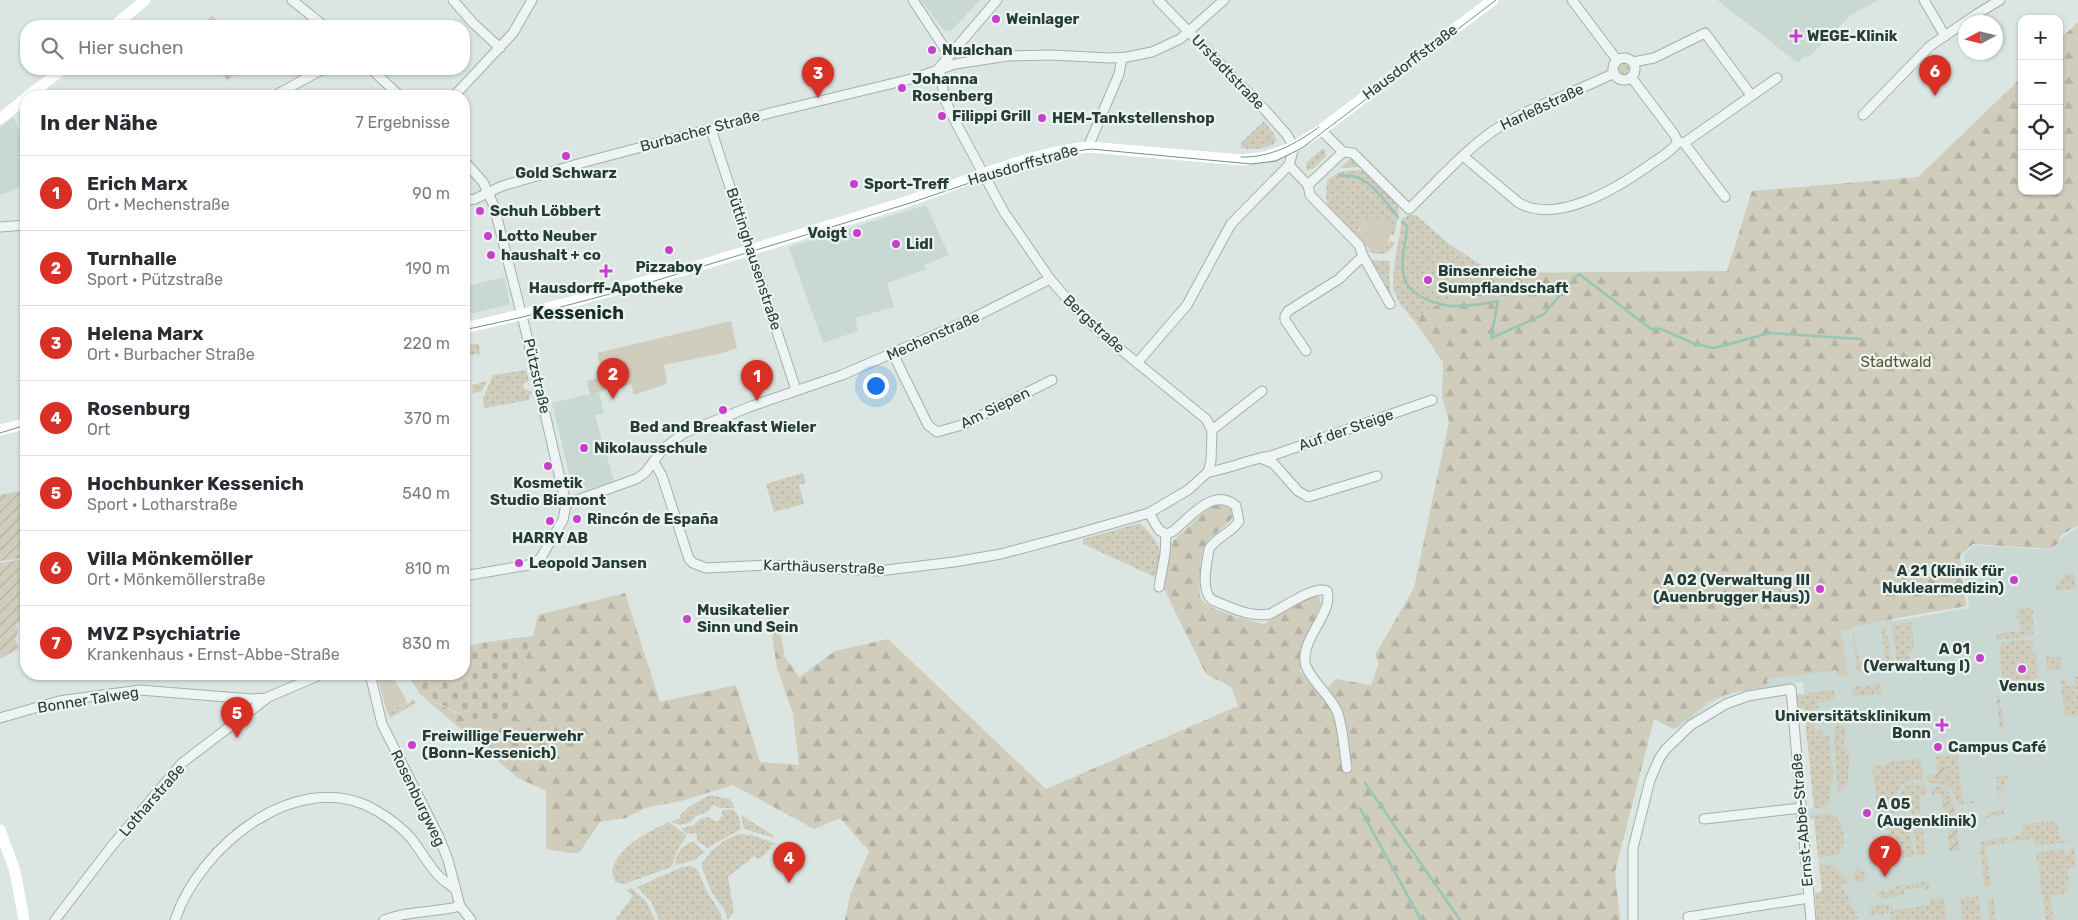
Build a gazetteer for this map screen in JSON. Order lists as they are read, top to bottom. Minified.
{"streets":{"main road":["Hausdorffstraße"],"street":["Urstadtstraße","Harleßstraße","Burbacher Straße","Büttinghausenstraße","Bergstraße","Mechenstraße","Pützstraße","Am Siepen","Auf der Steige","Karthäuserstraße","Bonner Talweg","Rosenburgweg","Lotharstraße","Ernst-Abbe-Straße"]},"crossings":[["Hausdorffstraße","Urstadtstraße"],["Hausdorffstraße","Büttinghausenstraße"],["Hausdorffstraße","Bergstraße"],["Hausdorffstraße","Pützstraße"],["Urstadtstraße","Burbacher Straße"],["Burbacher Straße","Büttinghausenstraße"],["Burbacher Straße","Bergstraße"],["Burbacher Straße","Pützstraße"],["Büttinghausenstraße","Mechenstraße"],["Bergstraße","Mechenstraße"],["Mechenstraße","Pützstraße"],["Mechenstraße","Am Siepen"],["Mechenstraße","Karthäuserstraße"],["Bonner Talweg","Lotharstraße"]],"districts":["Kessenich"],"parks":["Stadtwald"],"places":{"other":["Weinlager","Nualchan","Johanna Rosenberg","Filippi Grill","HEM-Tankstellenshop","Gold Schwarz","Sport-Treff","Schuh Löbbert","Voigt","Lotto Neuber","Lidl","Pizzaboy","haushalt + co","Binsenreiche Sumpflandschaft","Bed and Breakfast Wieler","Nikolausschule","Kosmetik Studio Biamont","Rincón de España","HARRY AB","Leopold Jansen","A 21 (Klinik für Nuklearmedizin)","A 02 (Verwaltung III (Auenbrugger Haus))","Musikatelier Sinn und Sein","A 01 (Verwaltung I)","Venus","Freiwillige Feuerwehr (Bonn-Kessenich)","Campus Café","A 05 (Augenklinik)"],"health":["WEGE-Klinik","Hausdorff-Apotheke","Universitätsklinikum Bonn"]},"north":"left","page":{"map_buttons":["+","−"],"search":"Hier suchen","pins":["6","3","2","1","5","7","4"],"heading":["In der Nähe","7 Ergebnisse"],"list":[{"mark":"1","name":"Erich Marx","note":"Ort · Mechenstraße","value":"90 m"},{"mark":"2","name":"Turnhalle","note":"Sport · Pützstraße","value":"190 m"},{"mark":"3","name":"Helena Marx","note":"Ort · Burbacher Straße","value":"220 m"},{"mark":"4","name":"Rosenburg","note":"Ort","value":"370 m"},{"mark":"5","name":"Hochbunker Kessenich","note":"Sport · Lotharstraße","value":"540 m"},{"mark":"6","name":"Villa Mönkemöller","note":"Ort · Mönkemöllerstraße","value":"810 m"},{"mark":"7","name":"MVZ Psychiatrie","note":"Krankenhaus · Ernst-Abbe-Straße","value":"830 m"}]}}
